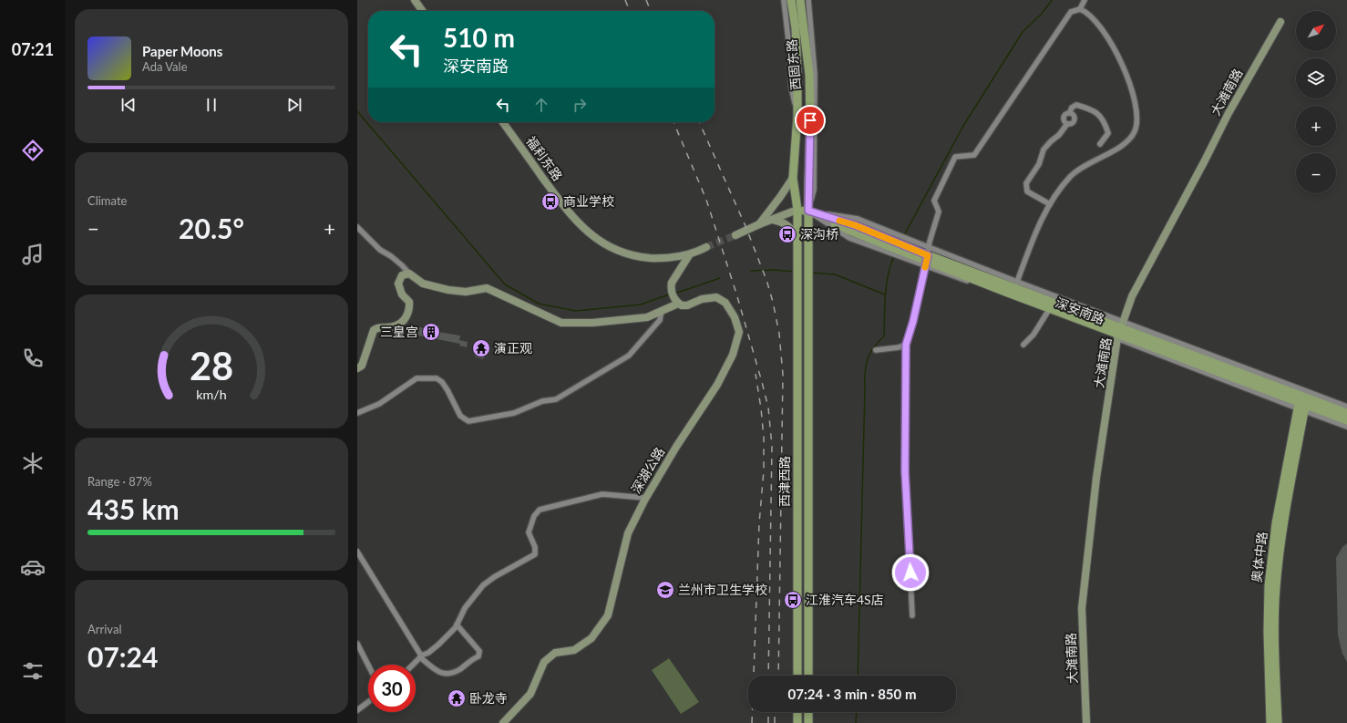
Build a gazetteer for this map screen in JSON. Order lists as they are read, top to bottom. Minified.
{"streets":{"main road":["西固东路","大滩南路","福利东路","深安南路","深湖公路","西津西路","奥体中路"]},"crossings":[["西固东路","深安南路"],["西固东路","西津西路"],["大滩南路","深安南路"],["深安南路","奥体中路"]],"places":{"bus stop":["商业学校","深沟桥","江淮汽车4S店"],"building":["三皇宫"],"temple":["演正观","卧龙寺"],"school or university":["兰州市卫生学校"]},"north":"top right","page":{"tabs":"07:21","map_buttons":["+","−"],"turn":["510 m","深安南路"],"song":["Paper Moons","Ada Vale"],"tile":["Climate",["Range · 87%","435 km"],["Arrival","07:24"]],"heat":["−","20.5°","+"],"limit":"30","trip":"07:24 · 3 min · 850 m","gauge":["28","km/h"]}}
